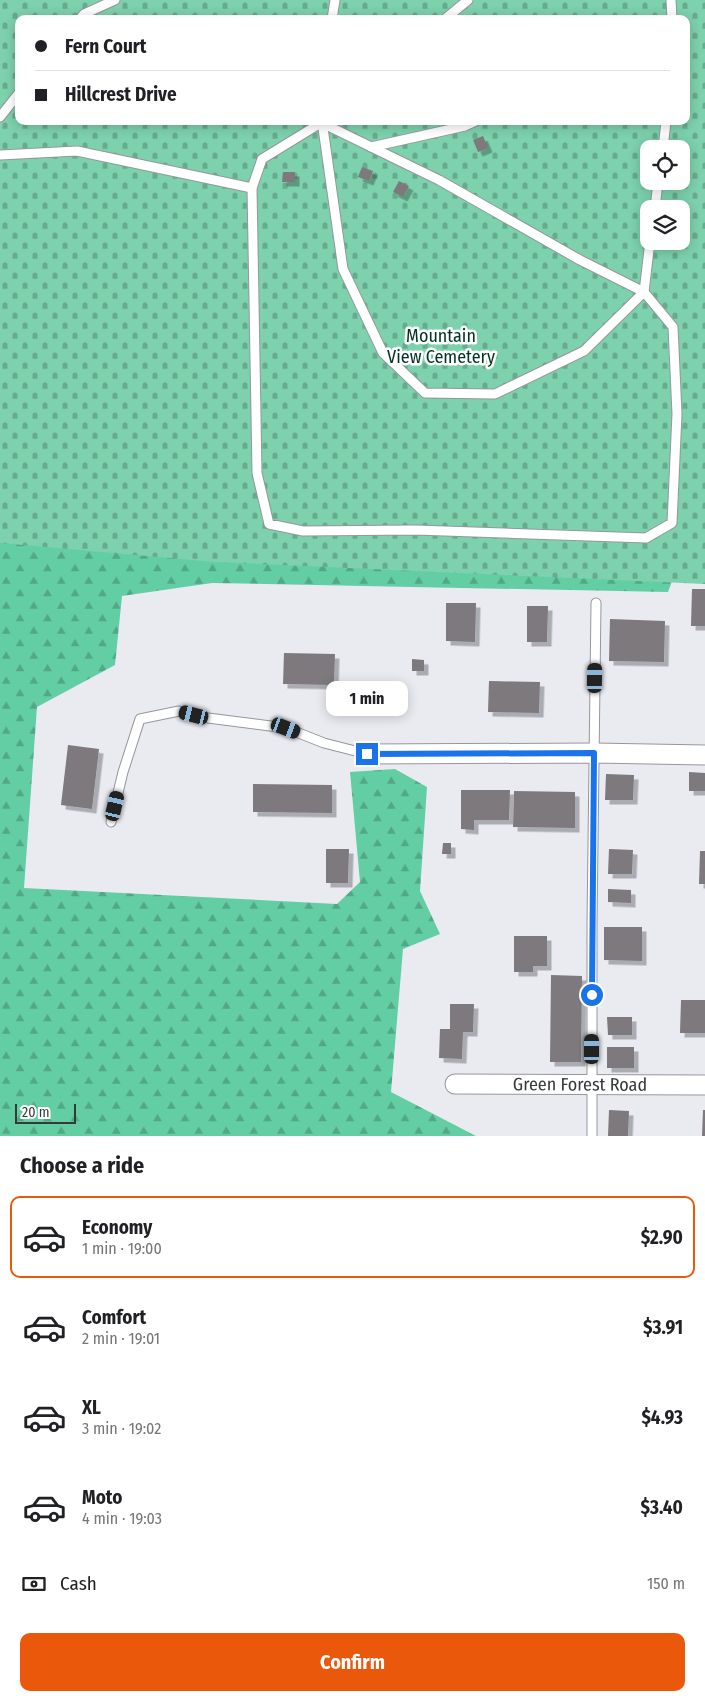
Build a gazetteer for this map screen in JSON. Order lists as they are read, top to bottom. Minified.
{"streets":{"street":["Green Forest Road"]},"parks":["Mountain View Cemetery"],"scale_bar":"20 m","page":{"banner":["Fern Court","Hillcrest Drive"],"bubble":"1 min","scale":"20 m","heading":"Choose a ride","list":[{"name":"Economy","note":"1 min · 19:00","value":"$2.90"},{"name":"Comfort","note":"2 min · 19:01","value":"$3.91"},{"name":"XL","note":"3 min · 19:02","value":"$4.93"},{"name":"Moto","note":"4 min · 19:03","value":"$3.40"}],"pay":["Cash","150 m"],"buttons":"Confirm"}}
